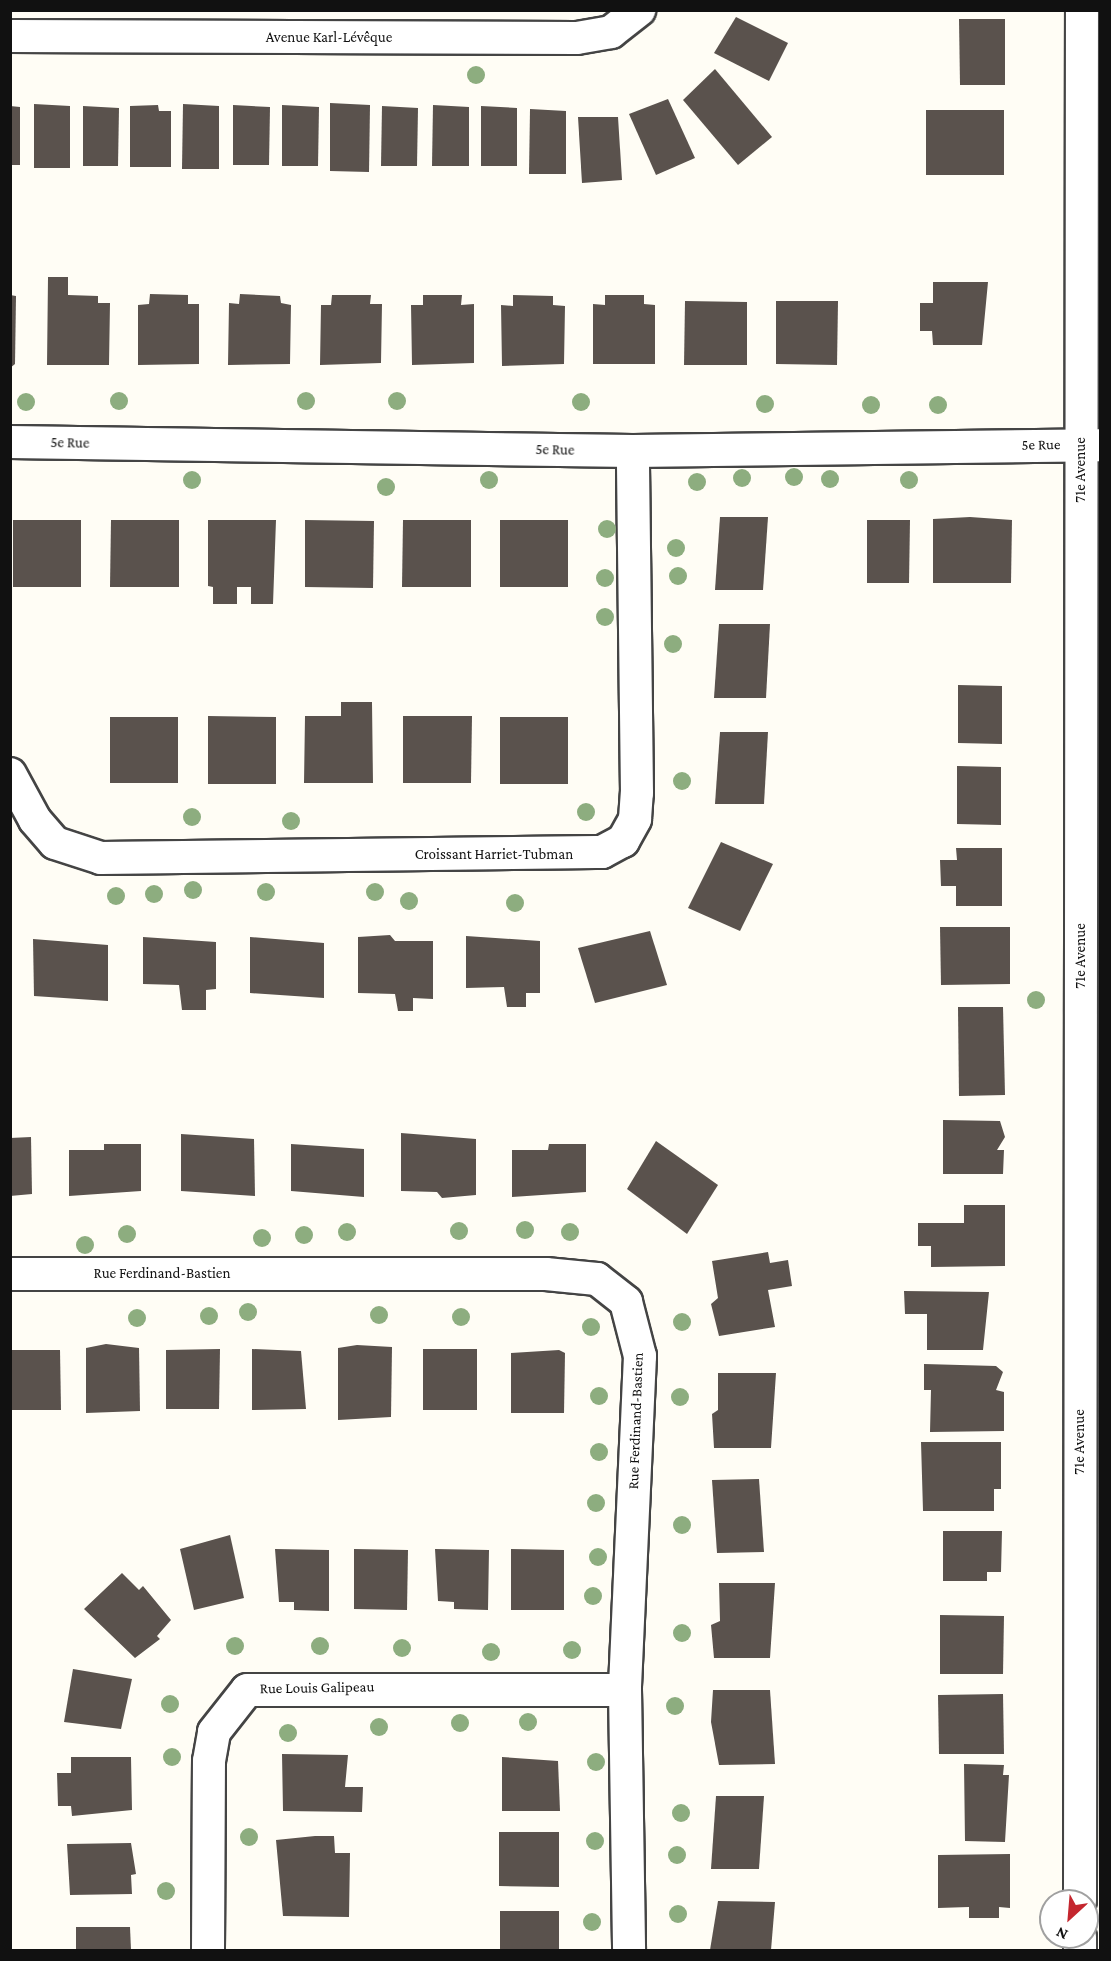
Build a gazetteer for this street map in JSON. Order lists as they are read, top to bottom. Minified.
{"streets":{"street":["Avenue Karl-Lévêque","5e Rue","71e Avenue","Croissant Harriet-Tubman","Rue Ferdinand-Bastien","Rue Louis Galipeau"]},"crossings":[["5e Rue","71e Avenue"],["5e Rue","Croissant Harriet-Tubman"],["Rue Ferdinand-Bastien","Rue Louis Galipeau"]],"north":"bottom left"}
